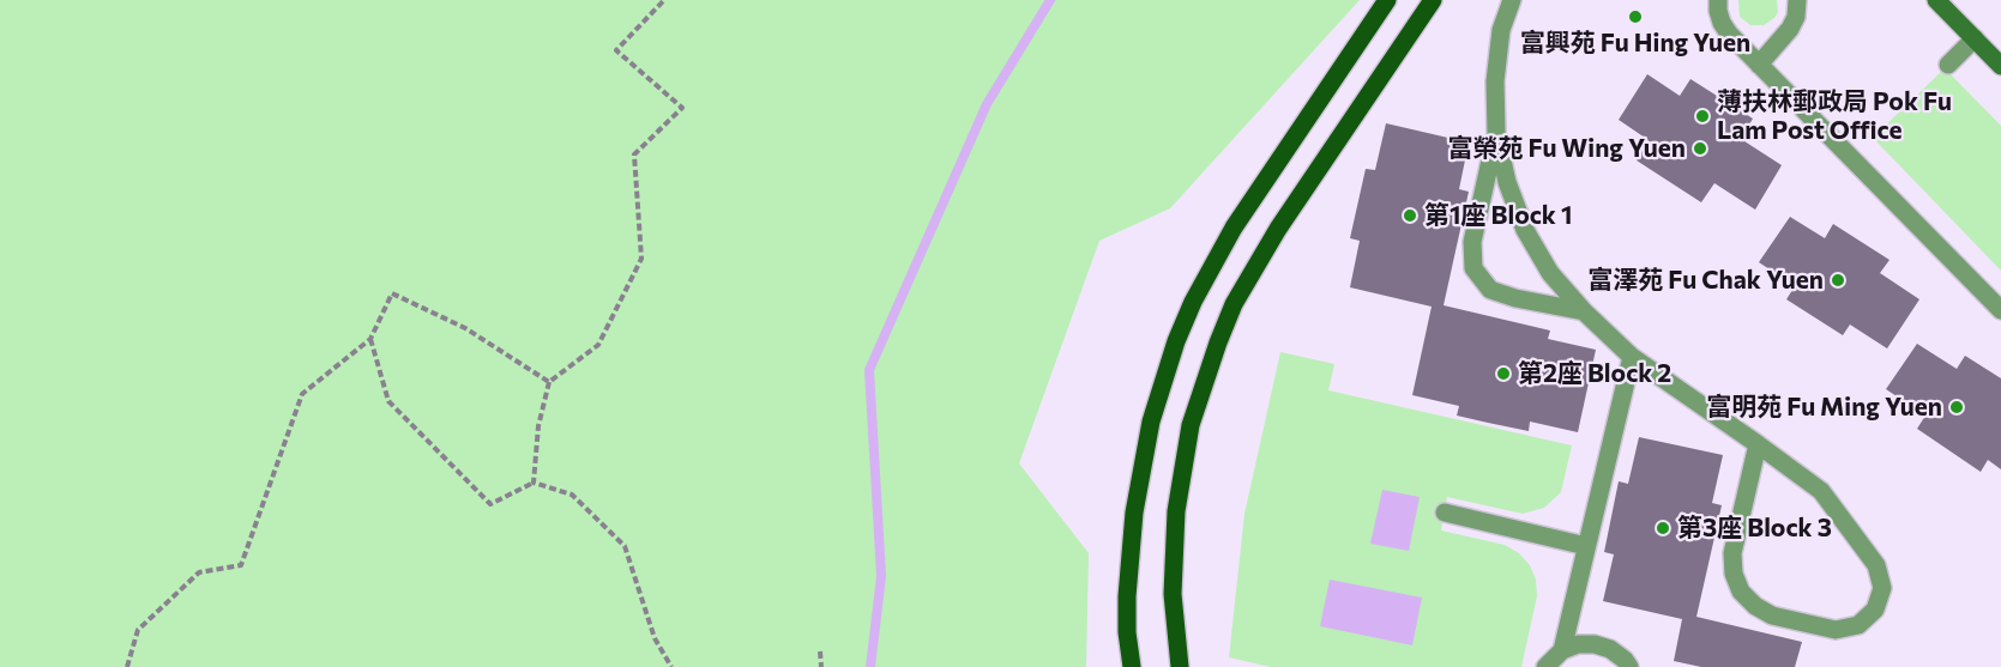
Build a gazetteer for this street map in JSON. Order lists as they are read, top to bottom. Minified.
{"places":["富興苑 Fu Hing Yuen","薄扶林郵政局 Pok Fu Lam Post Office","富榮苑 Fu Wing Yuen","第1座 Block 1","富澤苑 Fu Chak Yuen","第2座 Block 2","富明苑 Fu Ming Yuen","第3座 Block 3"]}
